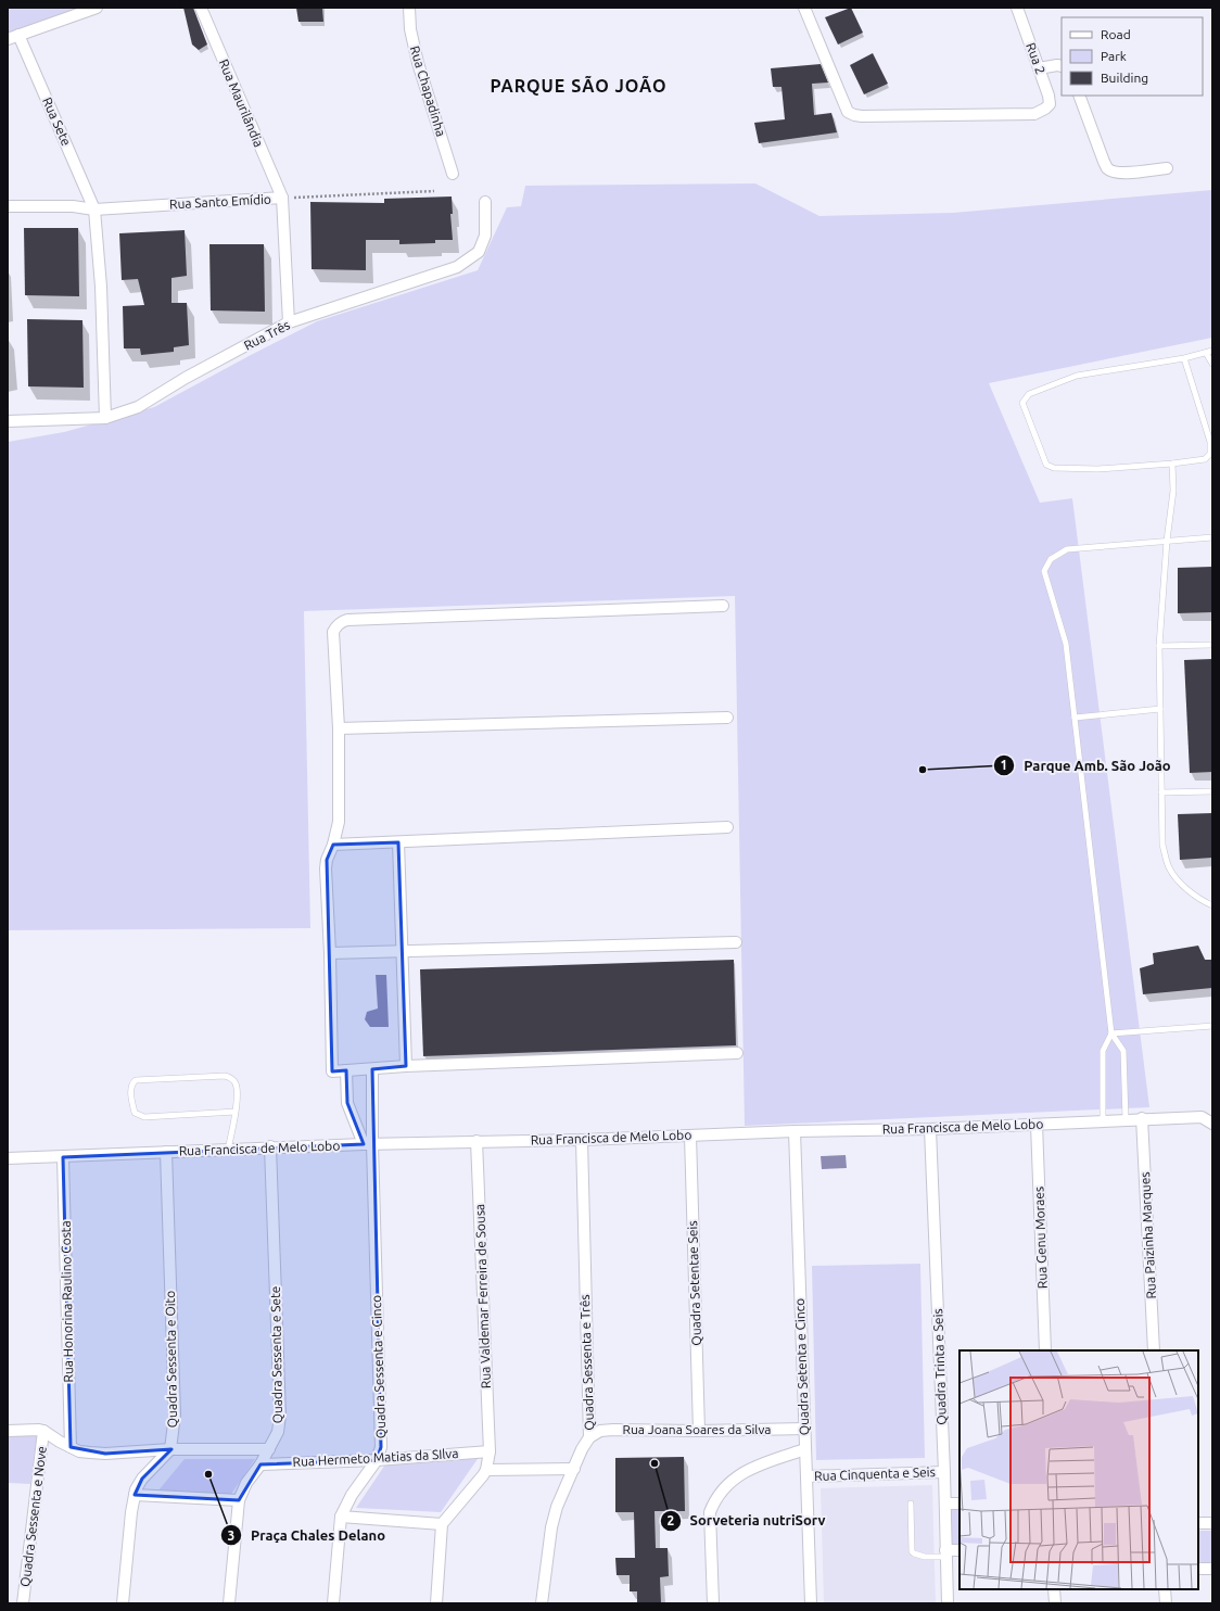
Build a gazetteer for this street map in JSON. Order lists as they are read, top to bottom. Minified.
{"streets":{"street":["Rua 2","Rua Chapadinha","Rua Maurilândia","Rua Sete","Rua Santo Emídio","Rua Três","Rua Francisca de Melo Lobo","Rua Paizinha Marques","Rua Genu Moraes","Quadra Setentae Seis","Rua Valdemar Ferreira de Sousa","Rua Honorina Raulino Costa","Quadra Sessenta e Sete","Quadra Sessenta e Oito","Quadra Sessenta e Três","Quadra Sessenta e Cinco","Quadra Setenta e Cinco","Quadra Trinta e Seis","Rua Joana Soares da Silva","Rua Hermeto Matias da SIlva","Rua Cinquenta e Seis","Quadra Sessenta e Nove"]},"crossings":[["Rua Maurilândia","Rua Santo Emídio"],["Rua Sete","Rua Santo Emídio"],["Rua Sete","Rua Três"],["Rua Francisca de Melo Lobo","Rua Paizinha Marques"],["Rua Francisca de Melo Lobo","Rua Genu Moraes"],["Rua Francisca de Melo Lobo","Quadra Setentae Seis"],["Rua Francisca de Melo Lobo","Rua Valdemar Ferreira de Sousa"],["Rua Francisca de Melo Lobo","Rua Honorina Raulino Costa"],["Rua Francisca de Melo Lobo","Quadra Sessenta e Sete"],["Rua Francisca de Melo Lobo","Quadra Sessenta e Oito"],["Rua Francisca de Melo Lobo","Quadra Sessenta e Três"],["Rua Francisca de Melo Lobo","Quadra Sessenta e Cinco"],["Rua Francisca de Melo Lobo","Quadra Setenta e Cinco"],["Rua Francisca de Melo Lobo","Quadra Trinta e Seis"],["Quadra Setentae Seis","Rua Joana Soares da Silva"],["Rua Valdemar Ferreira de Sousa","Rua Hermeto Matias da SIlva"],["Quadra Sessenta e Sete","Rua Hermeto Matias da SIlva"],["Quadra Sessenta e Três","Rua Joana Soares da Silva"],["Quadra Sessenta e Cinco","Rua Hermeto Matias da SIlva"],["Quadra Setenta e Cinco","Rua Joana Soares da Silva"],["Quadra Setenta e Cinco","Rua Cinquenta e Seis"],["Quadra Trinta e Seis","Rua Cinquenta e Seis"]],"districts":["PARQUE SÃO JOÃO"],"places":["Parque Amb. São João","Sorveteria nutriSorv","Praça Chales Delano"],"legend":["Road","Park","Building"]}
